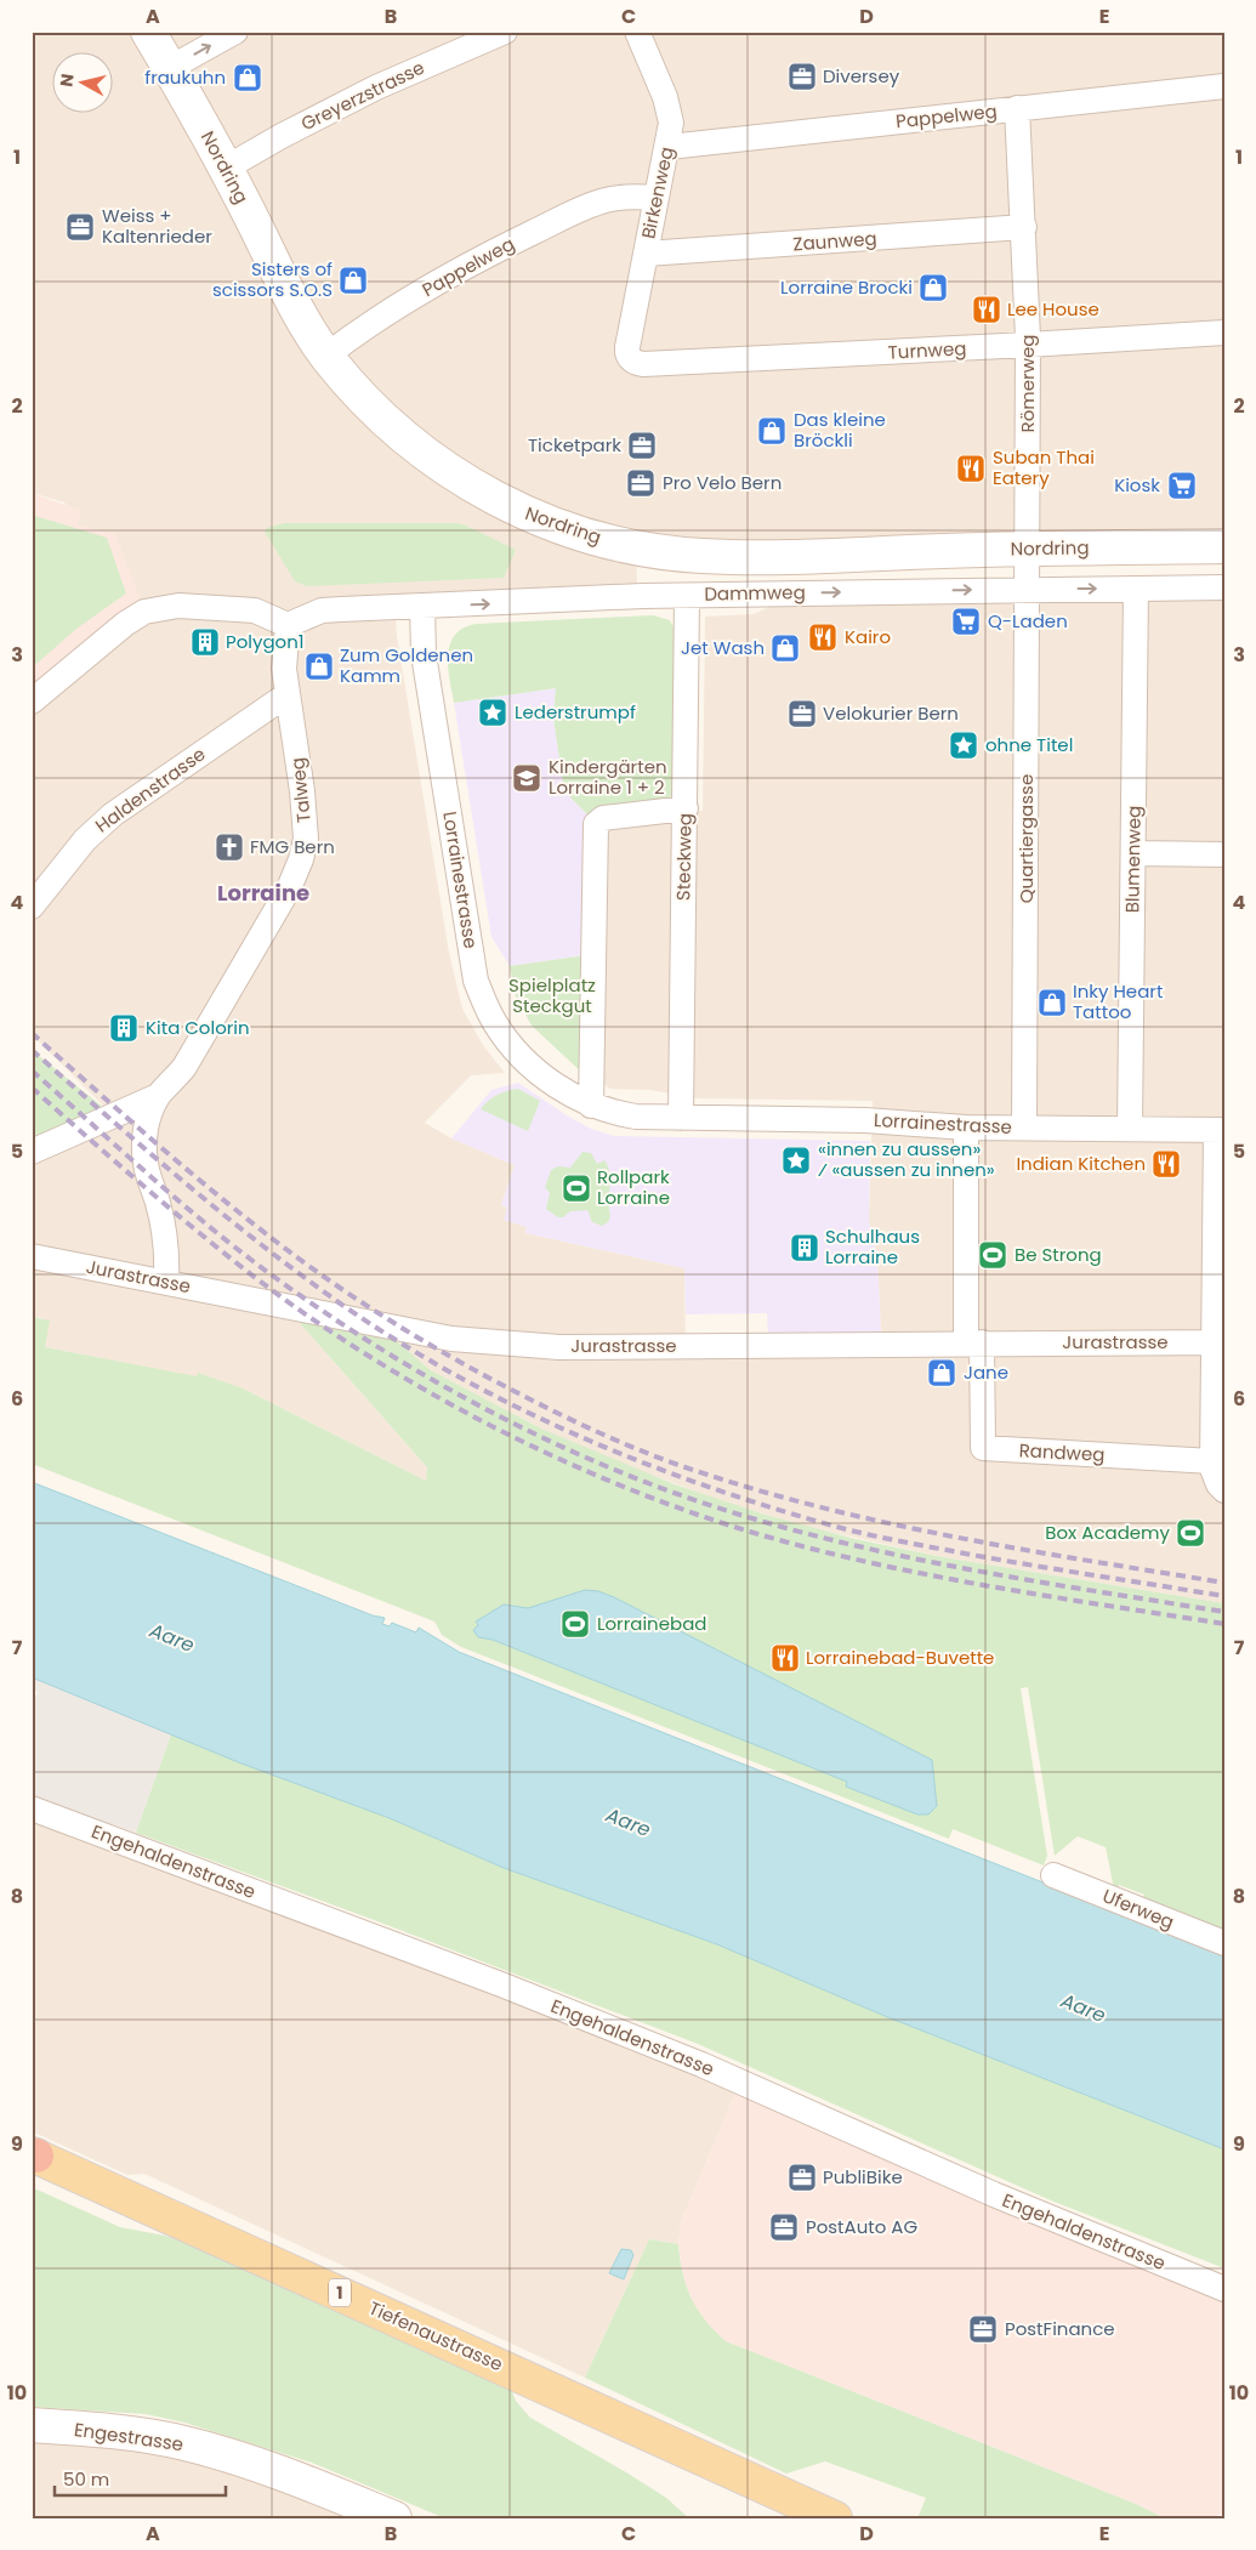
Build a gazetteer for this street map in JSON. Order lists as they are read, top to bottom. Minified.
{"streets":{"main road":["Nordring","1","Tiefenaustrasse","Engestrasse"],"street":["Greyerzstrasse","Pappelweg","Birkenweg","Zaunweg","Turnweg","Römerweg","Dammweg","Haldenstrasse","Talweg","Quartiergasse","Steckweg","Blumenweg","Lorrainestrasse","Jurastrasse","Randweg","Engehaldenstrasse","Uferweg"]},"crossings":[["Greyerzstrasse","Nordring"],["Pappelweg","Nordring"],["Pappelweg","Birkenweg"],["Pappelweg","Römerweg"],["Nordring","Römerweg"],["Nordring","Quartiergasse"],["Birkenweg","Zaunweg"],["Birkenweg","Turnweg"],["Zaunweg","Römerweg"],["Turnweg","Römerweg"],["Römerweg","Quartiergasse"],["Dammweg","Talweg"],["Dammweg","Quartiergasse"],["Dammweg","Steckweg"],["Dammweg","Blumenweg"],["Dammweg","Lorrainestrasse"],["Haldenstrasse","Talweg"],["Talweg","Jurastrasse"],["Quartiergasse","Lorrainestrasse"],["Steckweg","Lorrainestrasse"],["Blumenweg","Lorrainestrasse"],["Jurastrasse","Randweg"]],"one_way":["Dammweg"],"districts":["Lorraine"],"water":["Aare"],"parks":["Spielplatz Steckgut"],"places":{"office":["Diversey","Weiss + Kaltenrieder","Ticketpark","Pro Velo Bern","Velokurier Bern","PubliBike","PostAuto AG","PostFinance"],"shop":["fraukuhn","Sisters of scissors S.O.S","Lorraine Brocki","Das kleine Bröckli","Jet Wash","Zum Goldenen Kamm","Inky Heart Tattoo","Jane"],"restaurant":["Lee House","Suban Thai Eatery","Kairo","Indian Kitchen","Lorrainebad-Buvette"],"supermarket":["Kiosk","Q-Laden"],"building":["Polygon1","Kita Colorin","Schulhaus Lorraine"],"place":["Lederstrumpf","ohne Titel","«innen zu aussen» ⁄ «aussen zu innen»"],"school or university":["Kindergärten Lorraine 1 + 2"],"church":["FMG Bern"],"sports":["Rollpark Lorraine","Be Strong","Box Academy","Lorrainebad"]},"scale_bar":"50 m","north":"left","grid":{"columns":["A","B","C","D","E"],"rows":["1","2","3","4","5","6","7","8","9","10"]}}
